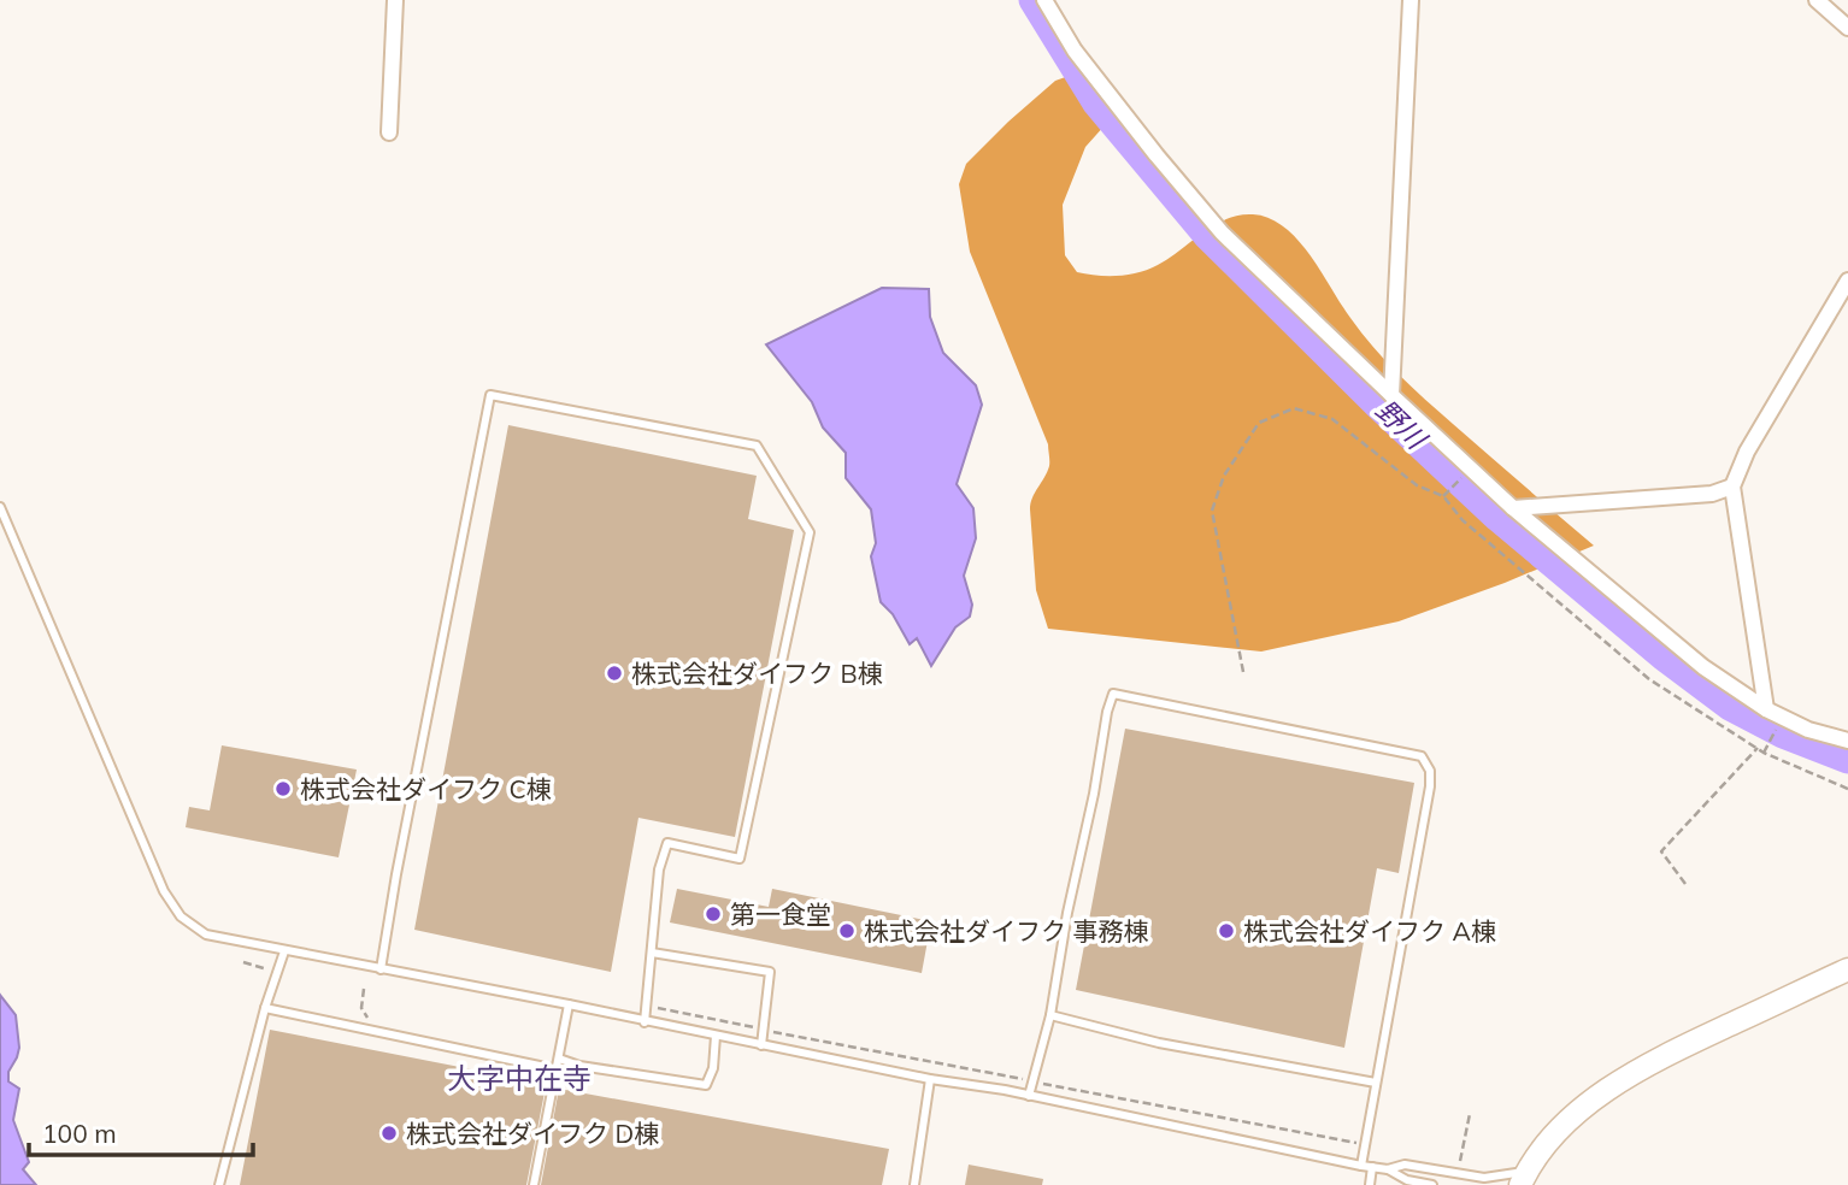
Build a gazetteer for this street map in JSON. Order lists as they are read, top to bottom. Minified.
{"districts":["大字中在寺"],"water":["野川"],"places":["株式会社ダイフク B棟","株式会社ダイフク C棟","第一食堂","株式会社ダイフク 事務棟","株式会社ダイフク A棟","株式会社ダイフク D棟"],"scale_bar":"100 m"}
